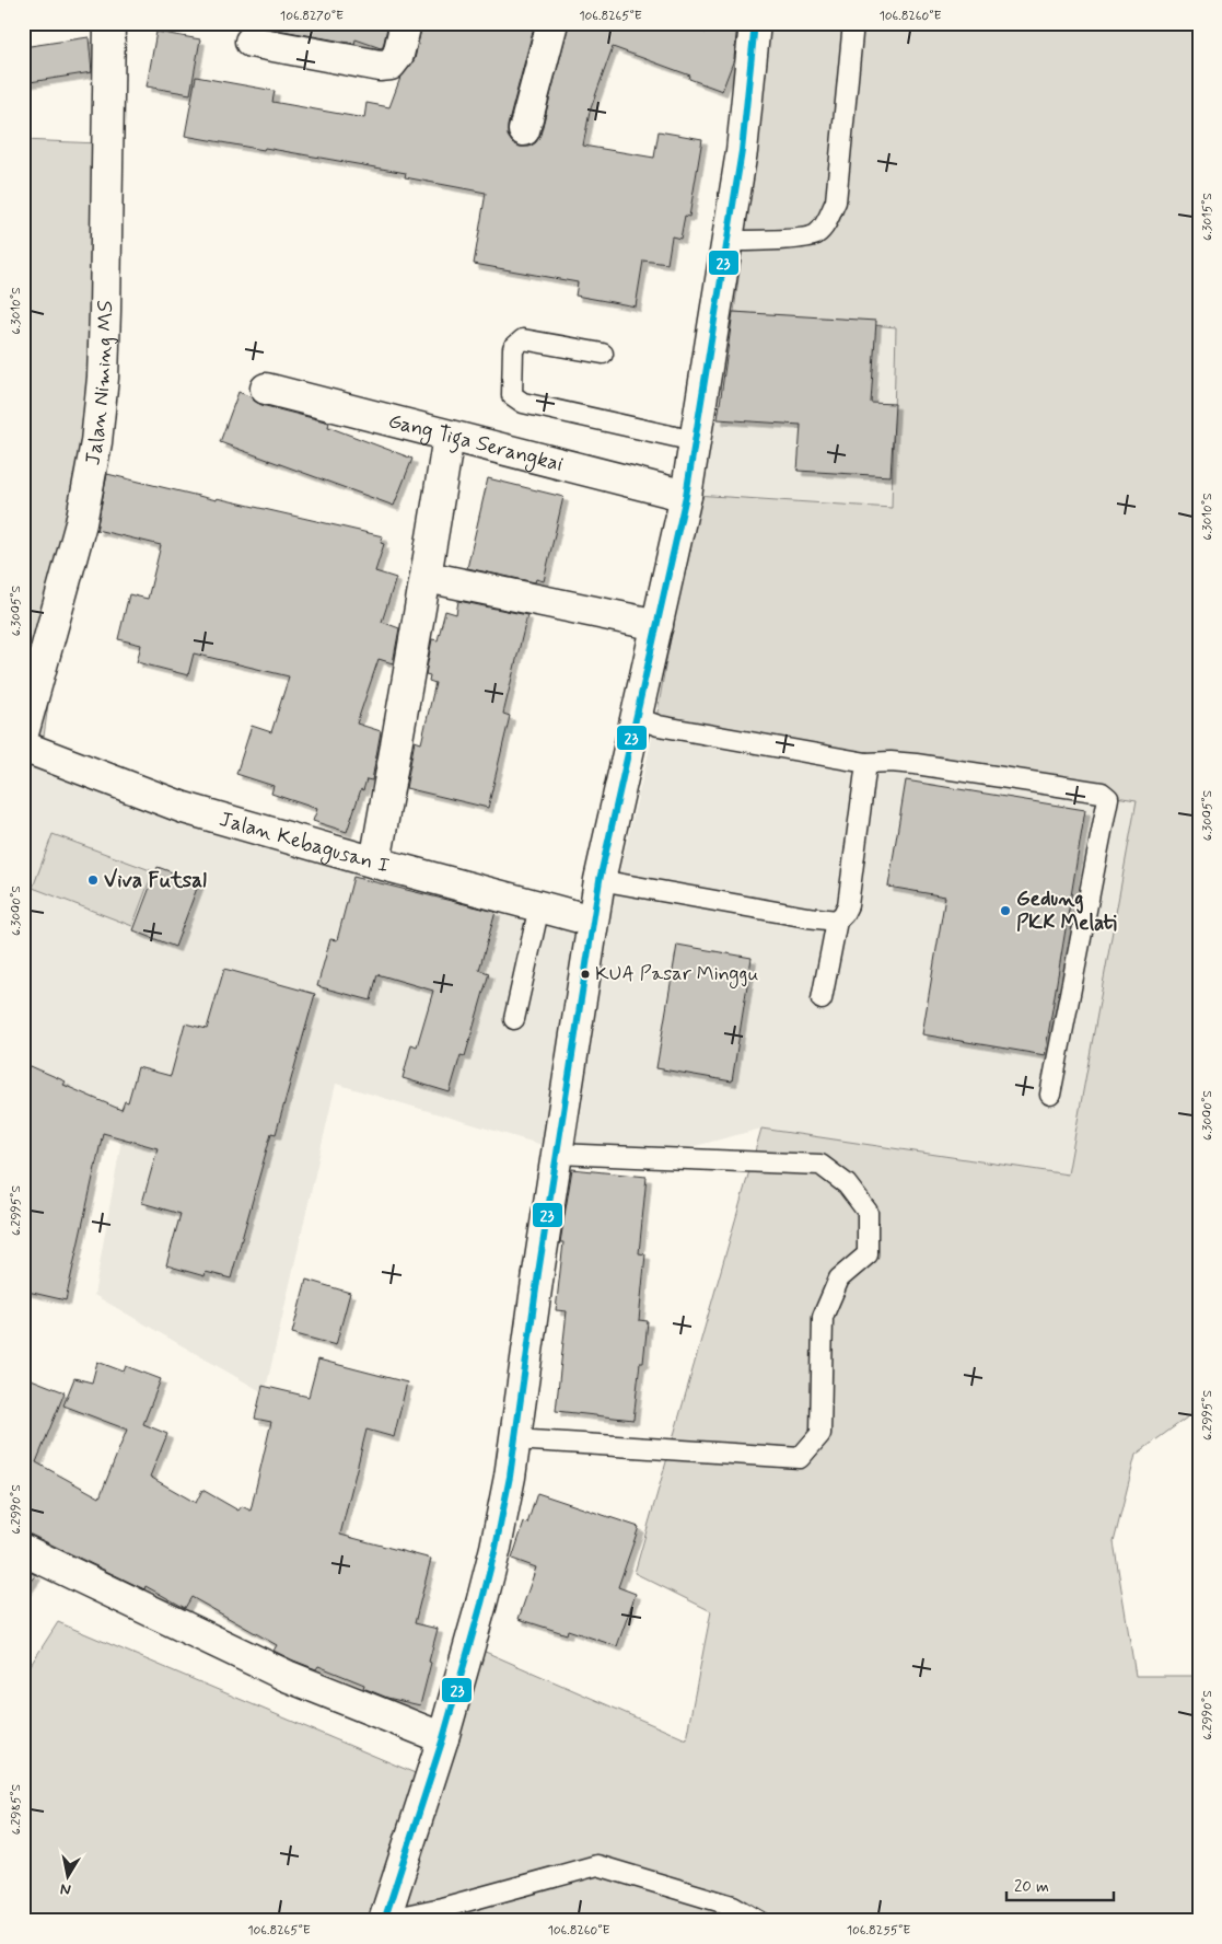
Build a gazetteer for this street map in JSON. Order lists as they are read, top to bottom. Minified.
{"streets":{"street":["Jalan Niming MS","Gang Tiga Serangkai","Jalan Kebagusan I"]},"places":["Viva Futsal","Gedung PKK Melati","KUA Pasar Minggu"],"lines":["transit line 23"],"scale_bar":"20 m","north":"bottom","coordinates":["106.8270°E","106.8265°E","106.8260°E","6.3015°S","6.3010°S","6.3005°S","6.3000°S","6.2995°S","6.2990°S","6.2985°S","106.8255°E"]}
